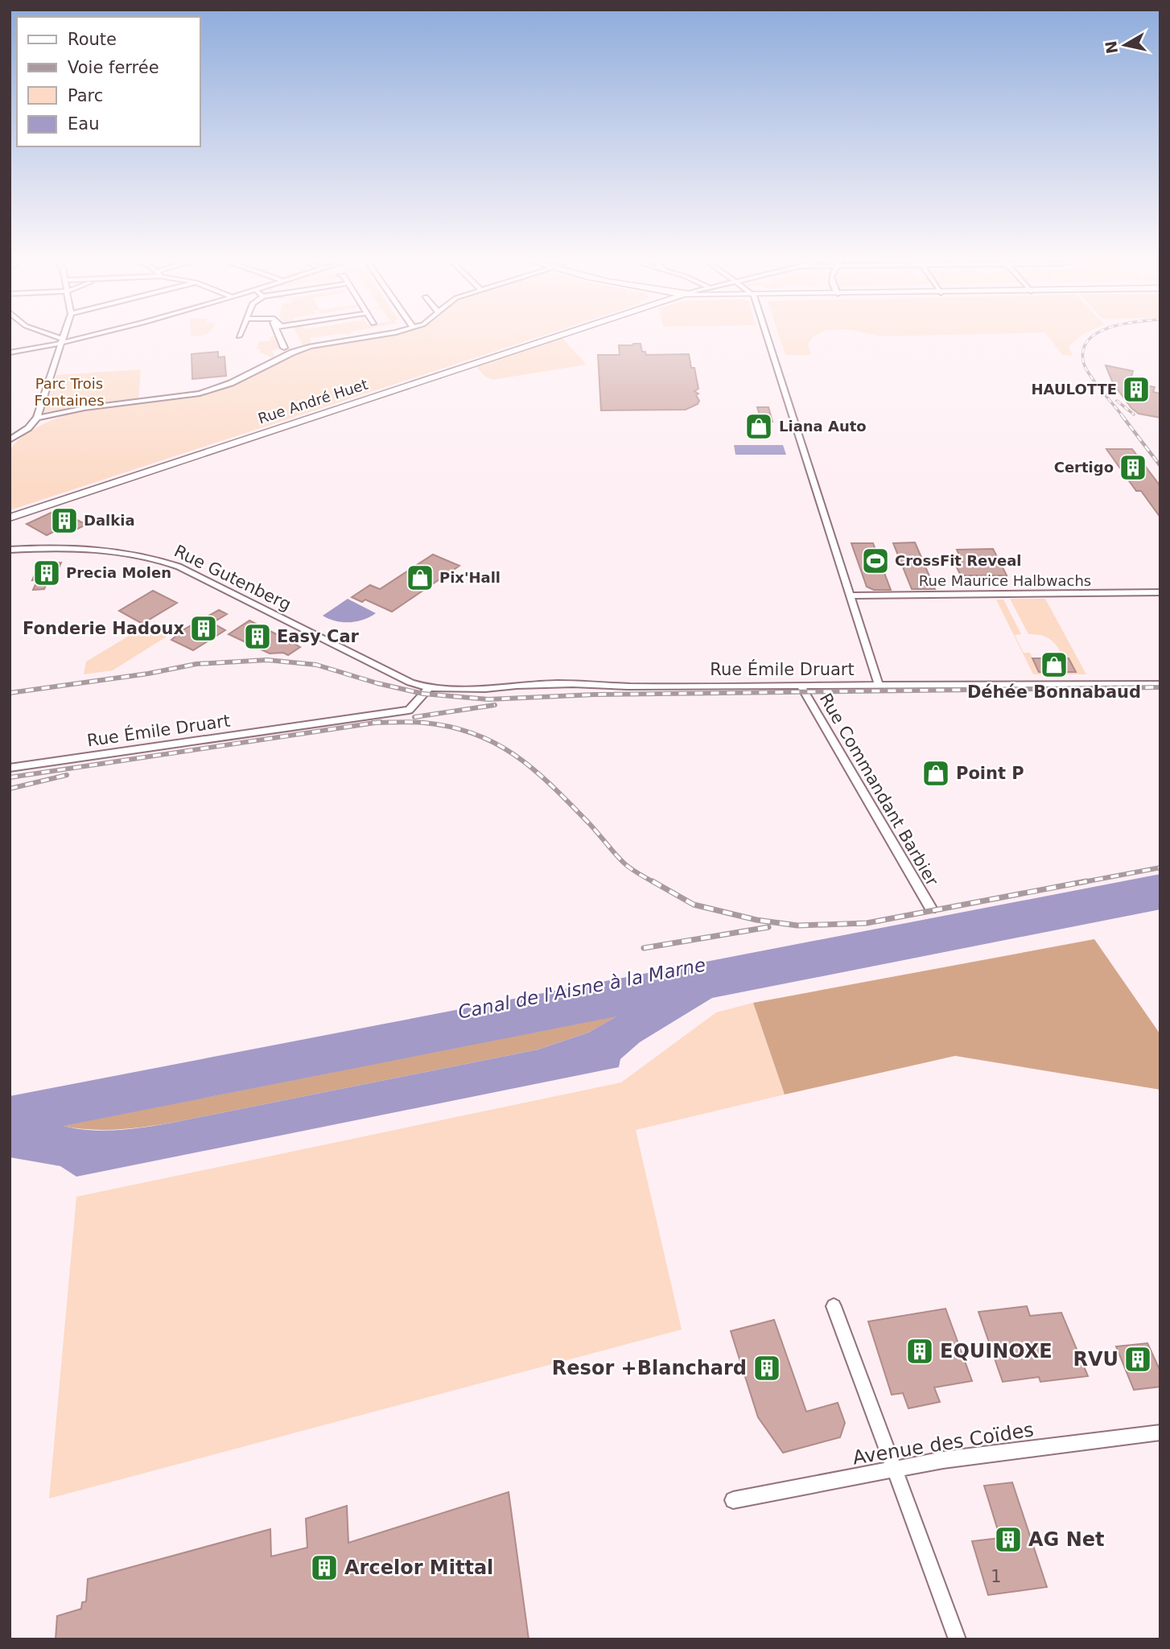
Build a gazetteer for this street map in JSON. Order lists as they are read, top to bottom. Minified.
{"streets":{"street":["Rue André Huet","Rue Gutenberg","Rue Maurice Halbwachs","Rue Émile Druart","Rue Commandant Barbier","Avenue des Coïdes"]},"crossings":[["Rue Gutenberg","Rue Émile Druart"],["Rue Émile Druart","Rue Commandant Barbier"]],"water":["Canal de l'Aisne à la Marne"],"parks":["Parc Trois Fontaines"],"places":{"building":["HAULOTTE","Certigo","Dalkia","Precia Molen","Fonderie Hadoux","Easy Car","EQUINOXE","RVU","Resor +Blanchard","AG Net","Arcelor Mittal"],"shop":["Liana Auto","Pix'Hall","Déhée Bonnabaud","Point P"],"sports":["CrossFit Reveal"]},"house_numbers":["1"],"legend":["Route","Voie ferrée","Parc","Eau"],"north":"left"}
